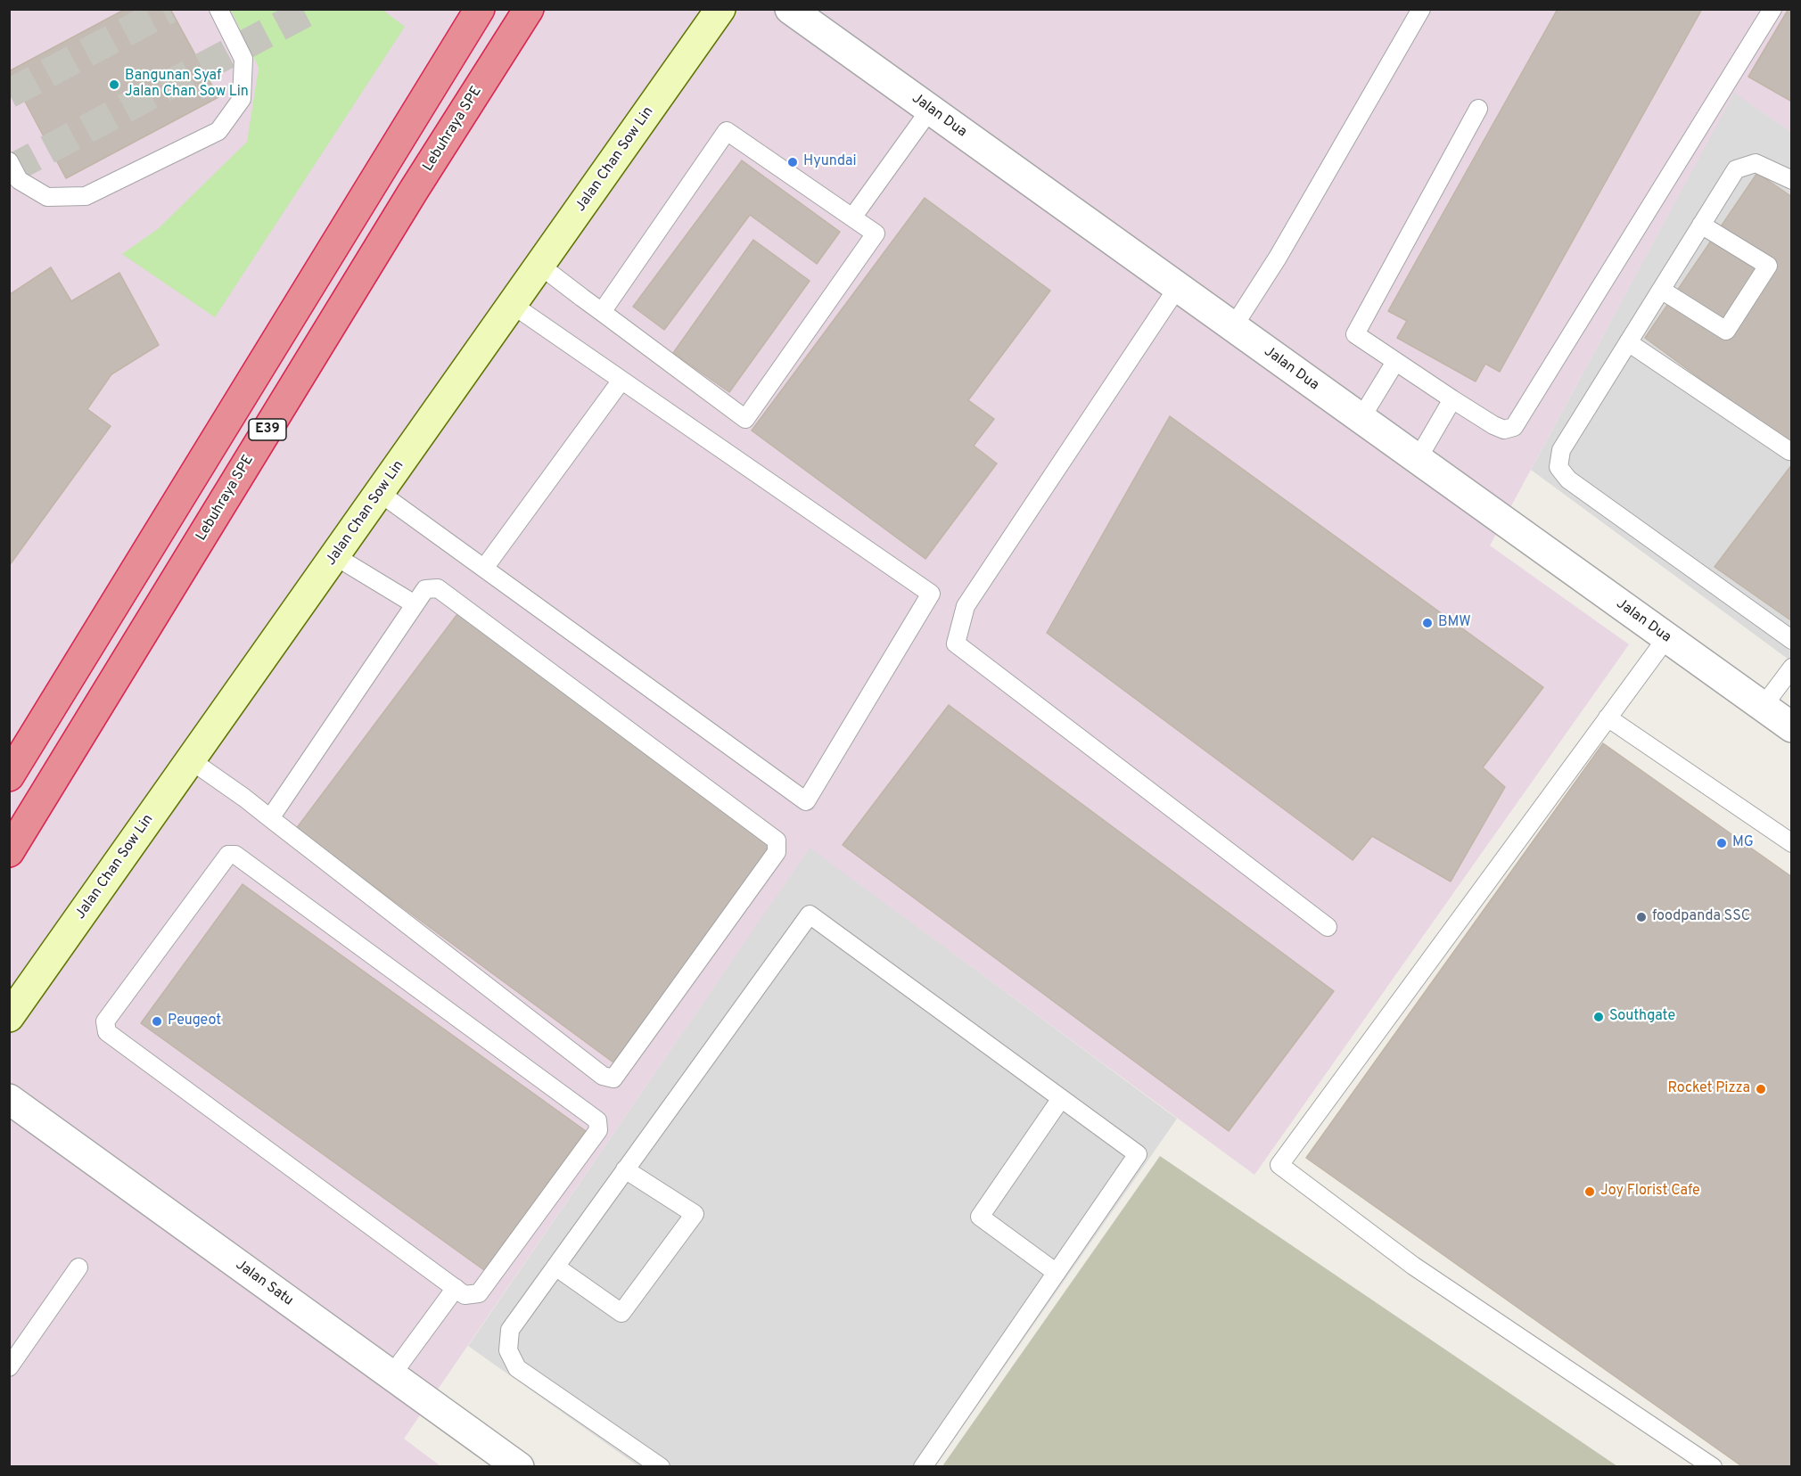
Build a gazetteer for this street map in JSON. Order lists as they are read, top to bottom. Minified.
{"streets":{"highway":["Lebuhraya SPE","E39"],"street":["Jalan Dua","Jalan Chan Sow Lin","Jalan Satu"]},"places":["Bangunan Syaf Jalan Chan Sow Lin","Hyundai","BMW","MG","foodpanda SSC","Southgate","Peugeot","Rocket Pizza","Joy Florist Cafe"]}
